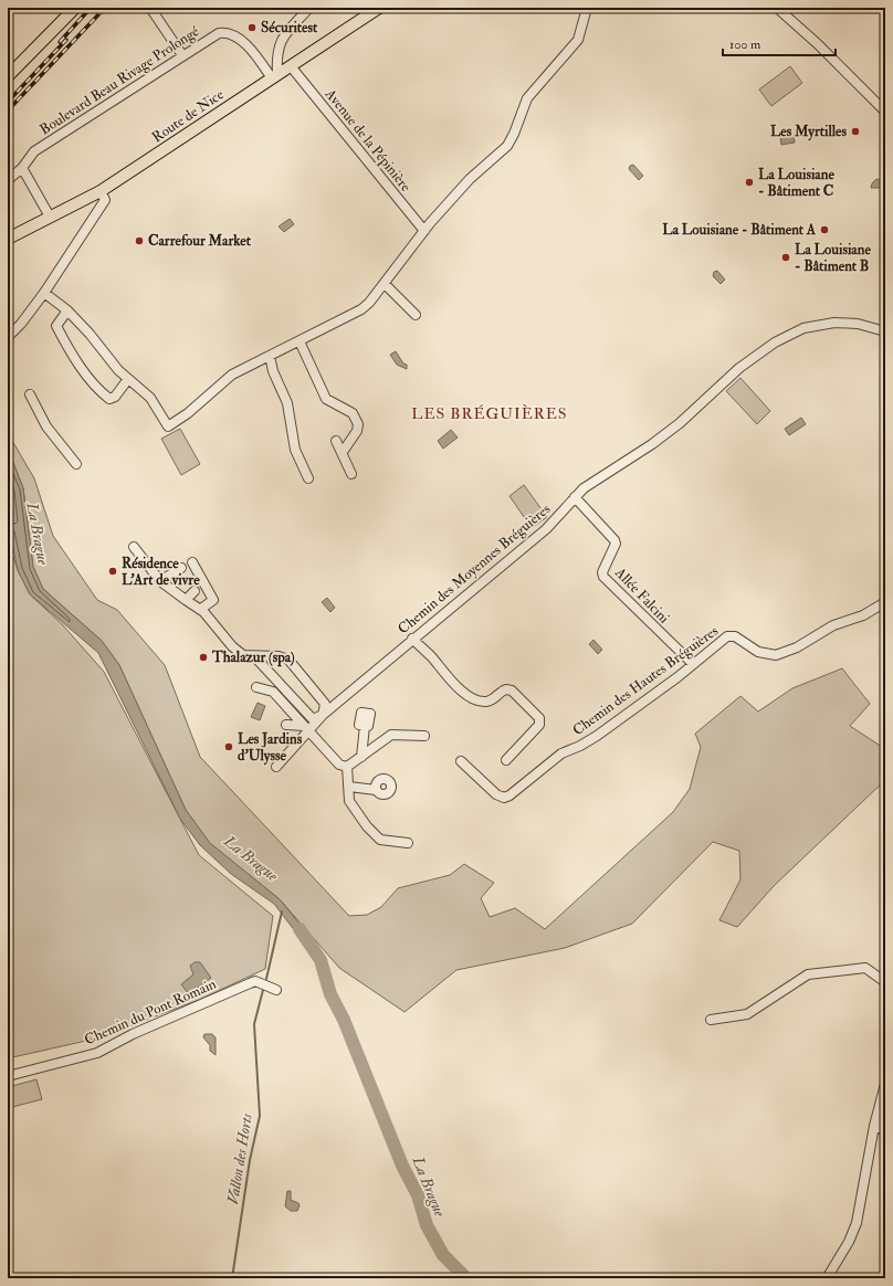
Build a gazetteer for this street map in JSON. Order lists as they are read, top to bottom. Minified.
{"streets":{"main road":["Route de Nice"],"street":["Boulevard Beau Rivage Prolongé","Avenue de la Pépinière","Chemin des Moyennes Bréguières","Allée Falcini","Chemin des Hautes Bréguières","Chemin du Pont Romain"]},"crossings":[["Boulevard Beau Rivage Prolongé","Route de Nice"],["Route de Nice","Avenue de la Pépinière"],["Chemin des Moyennes Bréguières","Allée Falcini"],["Allée Falcini","Chemin des Hautes Bréguières"]],"districts":["LES BRÉGUIÈRES"],"water":["La Brague","Vallon des Horts"],"places":["Sécuritest","Les Myrtilles","La Louisiane - Bâtiment C","La Louisiane - Bâtiment A","Carrefour Market","La Louisiane - Bâtiment B","Résidence L'Art de vivre","Thalazur (spa)","Les Jardins d'Ulysse"],"scale_bar":"100 m"}
